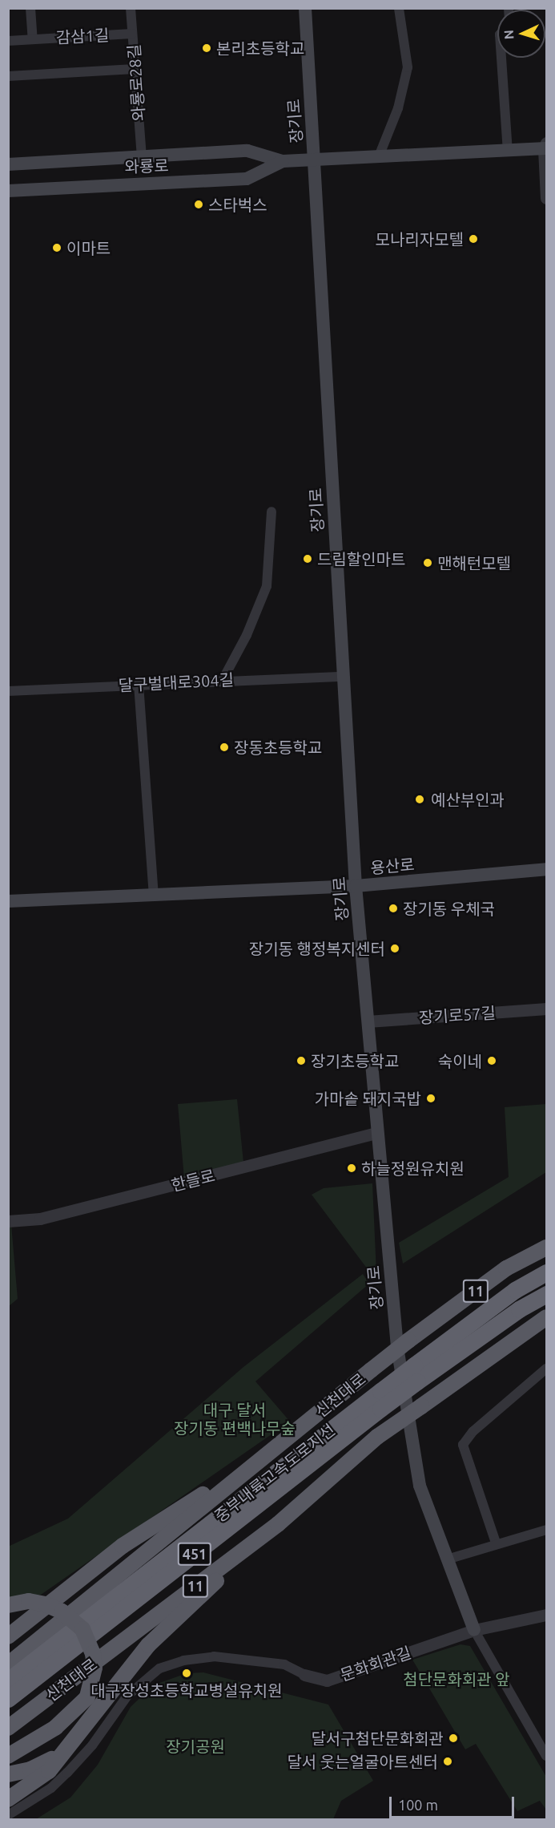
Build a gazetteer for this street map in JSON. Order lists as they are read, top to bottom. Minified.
{"streets":{"highway":["11","신천대로","중부내륙고속도로지선","451"],"main road":["장기로","와룡로","용산로"],"street":["감삼1길","와룡로28길","달구벌대로304길","장기로57길","한들로","문화회관길"]},"crossings":[["감삼1길","와룡로28길"],["와룡로28길","와룡로"],["장기로","와룡로"],["장기로","달구벌대로304길"],["장기로","용산로"],["장기로","장기로57길"],["장기로","한들로"],["장기로","문화회관길"]],"parks":["대구 달서 장기동 편백나무숲","첨단문화회관 앞","장기공원"],"places":["본리초등학교","스타벅스","모나리자모텔","이마트","드림할인마트","맨해턴모텔","장동초등학교","예산부인과","장기동 우체국","장기동 행정복지센터","장기초등학교","숙이네","가마솥 돼지국밥","하늘정원유치원","대구장성초등학교병설유치원","달서구첨단문화회관","달서 웃는얼굴아트센터"],"scale_bar":"100 m","north":"left"}
